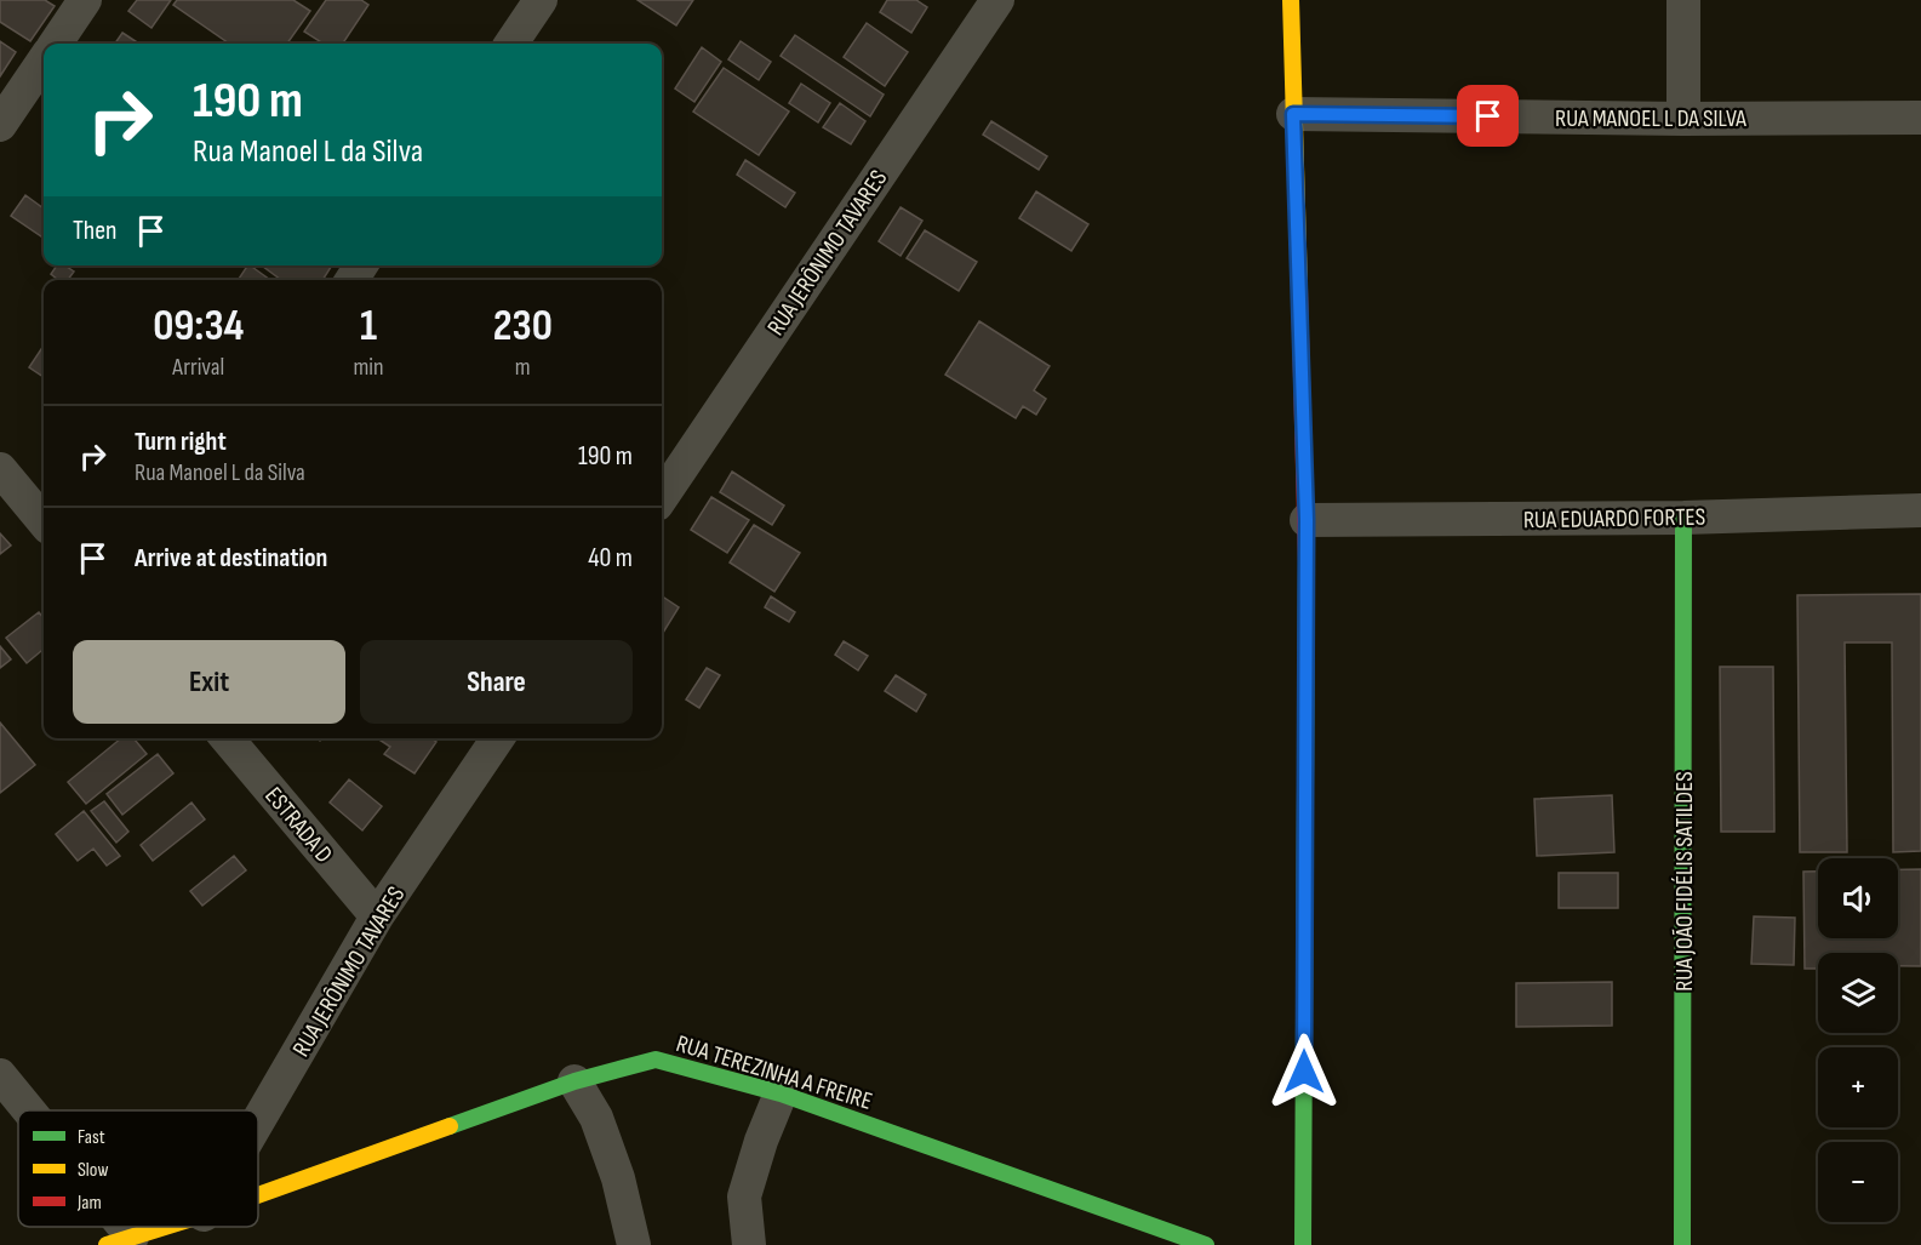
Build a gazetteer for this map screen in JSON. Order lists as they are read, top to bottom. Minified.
{"streets":{"street":["RUA MANOEL L DA SILVA","RUA JERÔNIMO TAVARES","RUA EDUARDO FORTES","ESTRADA D","RUA JOÃO FIDÉLIS SATILDES","RUA TEREZINHA A FREIRE"]},"crossings":[["RUA JERÔNIMO TAVARES","ESTRADA D"],["RUA EDUARDO FORTES","RUA JOÃO FIDÉLIS SATILDES"]],"legend":["Fast","Slow","Jam"],"page":{"turn":["190 m","Rua Manoel L da Silva"],"then":"Then","eta":["09:34","Arrival","1","min","230","m"],"list":[{"name":"Turn right","note":"Rua Manoel L da Silva","value":"190 m"},{"name":"Arrive at destination","value":"40 m"}],"buttons":["Exit","Share"],"map_buttons":["+","−"]}}
